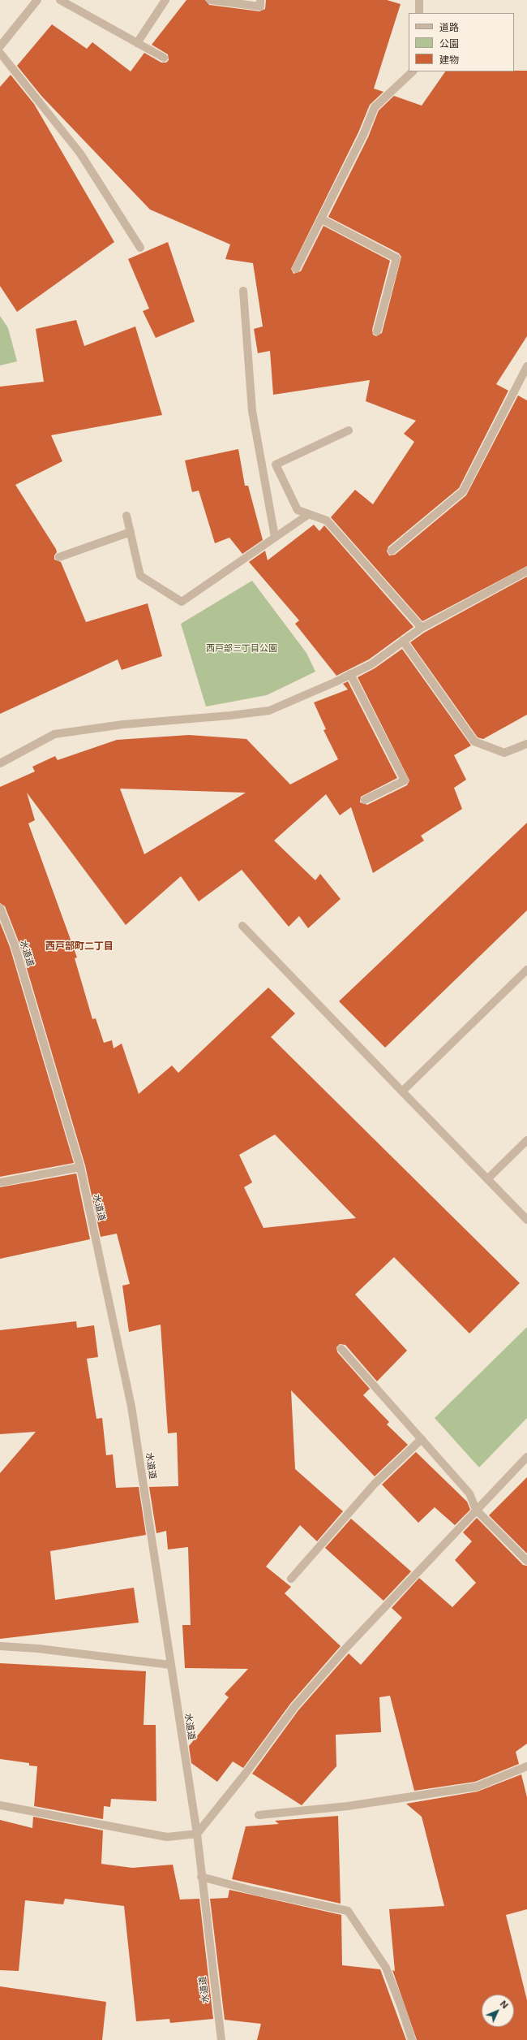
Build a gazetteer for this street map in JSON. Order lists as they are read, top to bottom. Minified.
{"streets":{"street":["水道道"]},"districts":["西戸部町二丁目"],"parks":["西戸部三丁目公園"],"legend":["道路","公園","建物"],"north":"top right"}
